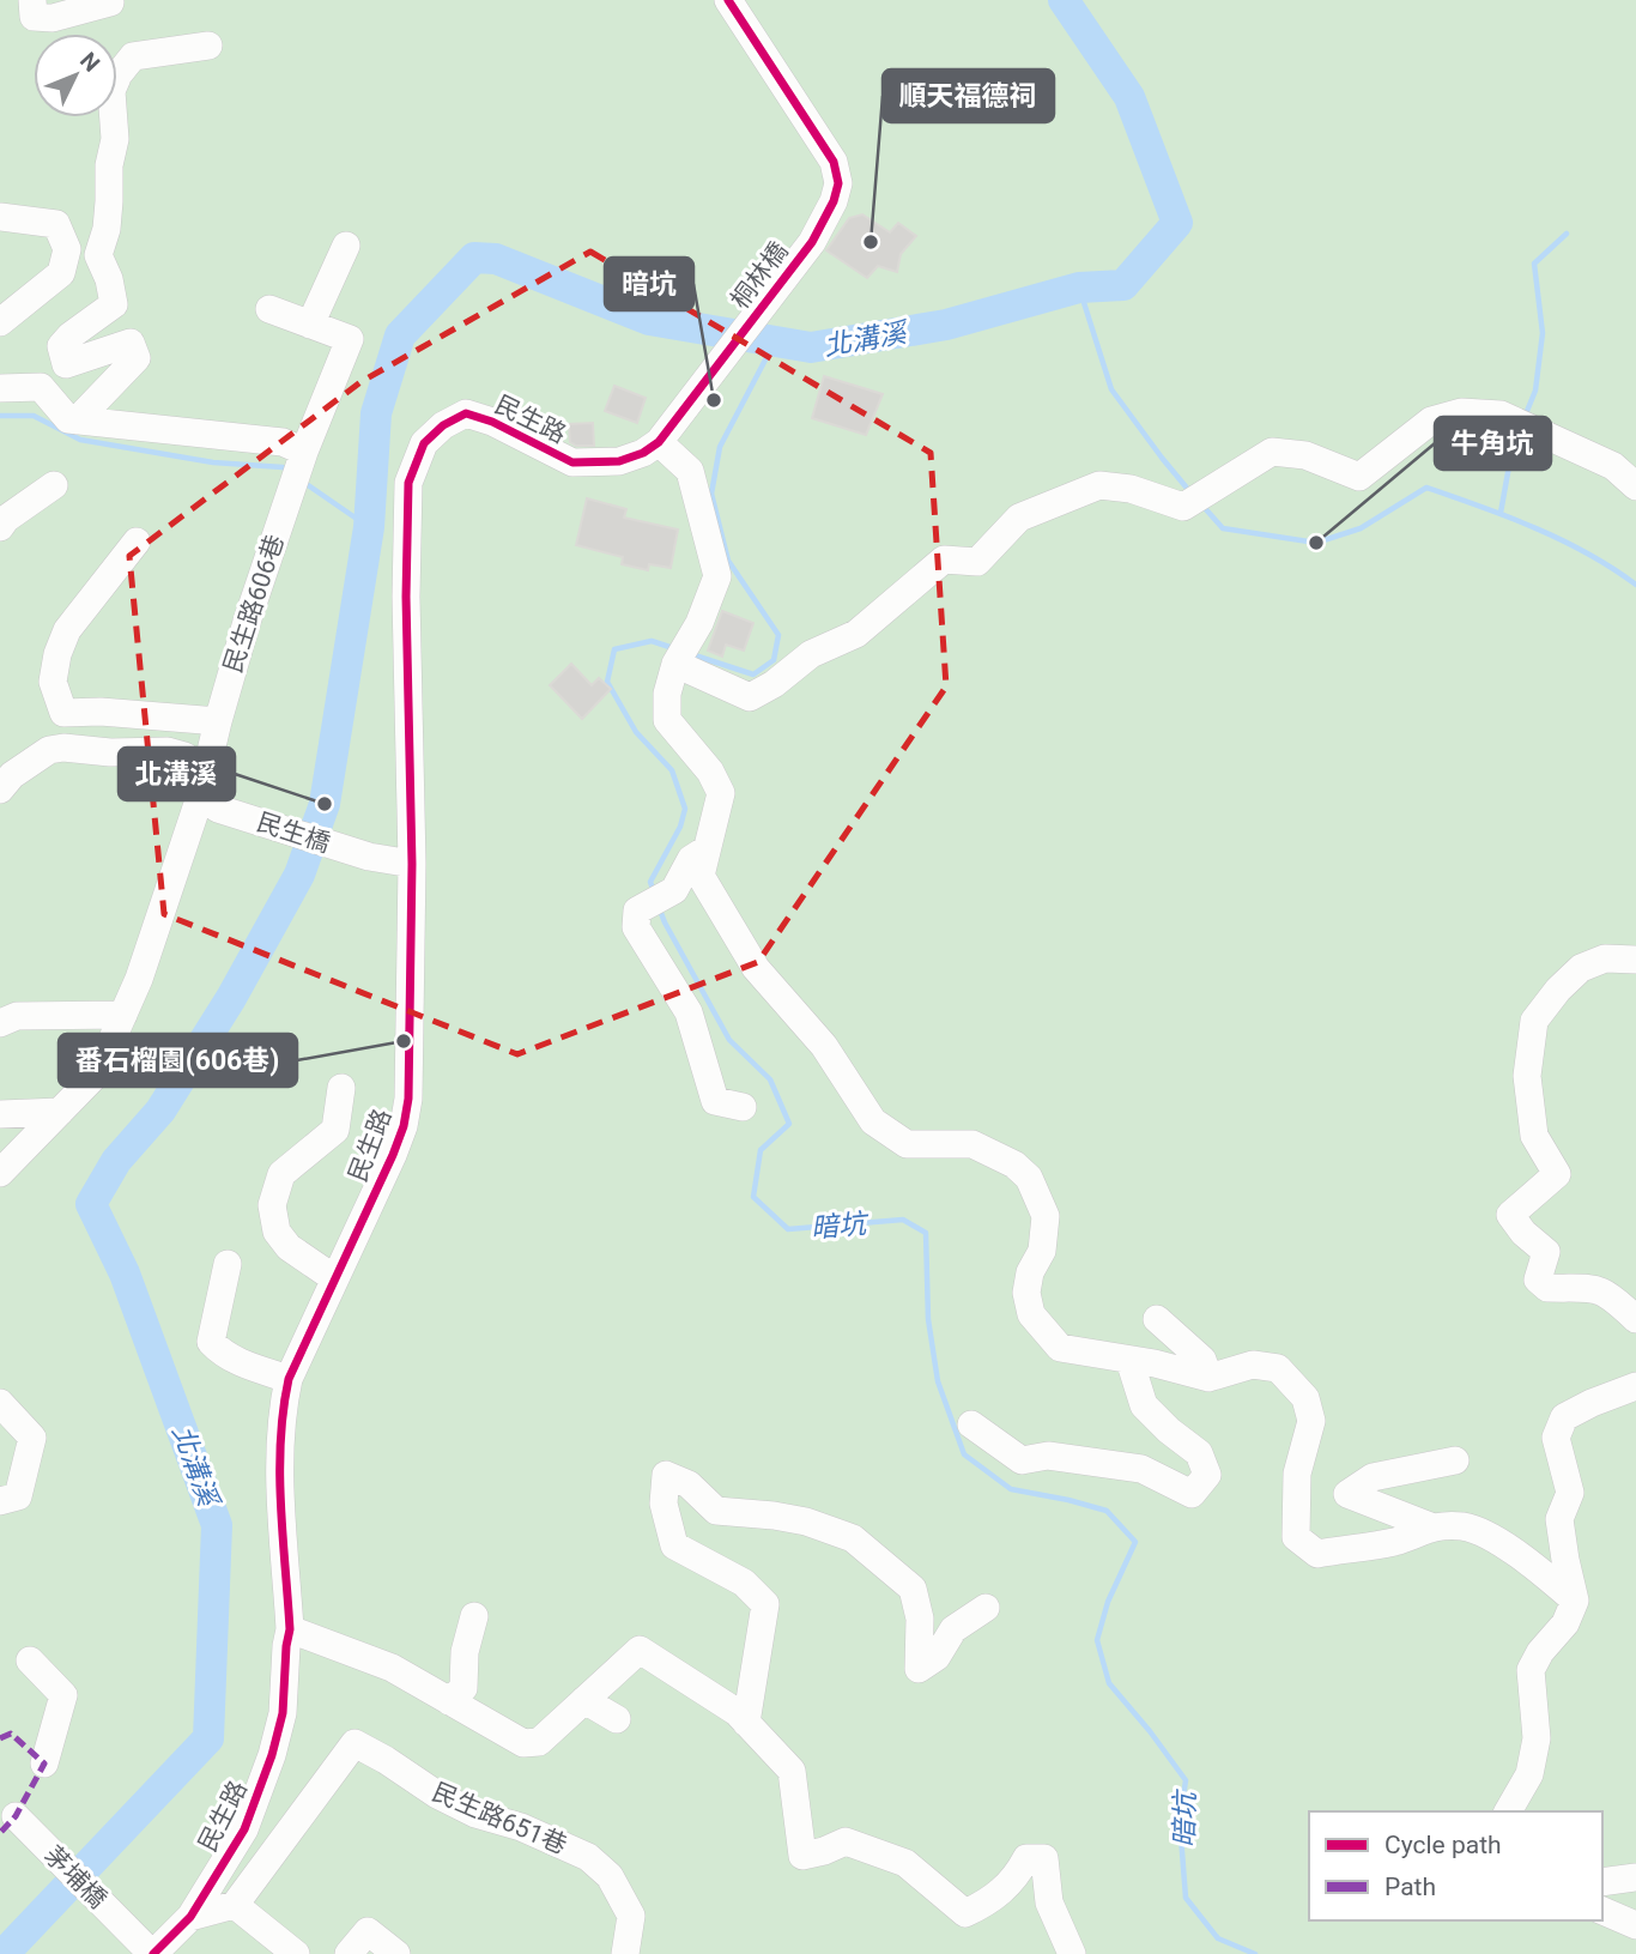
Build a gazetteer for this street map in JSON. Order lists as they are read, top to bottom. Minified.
{"streets":{"street":["桐林橋","民生路","民生路606巷","民生橋","民生路651巷","茅埔橋"]},"crossings":[["桐林橋","民生路"],["民生路","民生橋"],["民生路","茅埔橋"],["民生路606巷","民生橋"]],"water":["北溝溪","暗坑"],"places":["順天福德祠","暗坑","牛角坑","北溝溪","番石榴園(606巷)"],"legend":["Cycle path","Path"],"north":"top right"}
